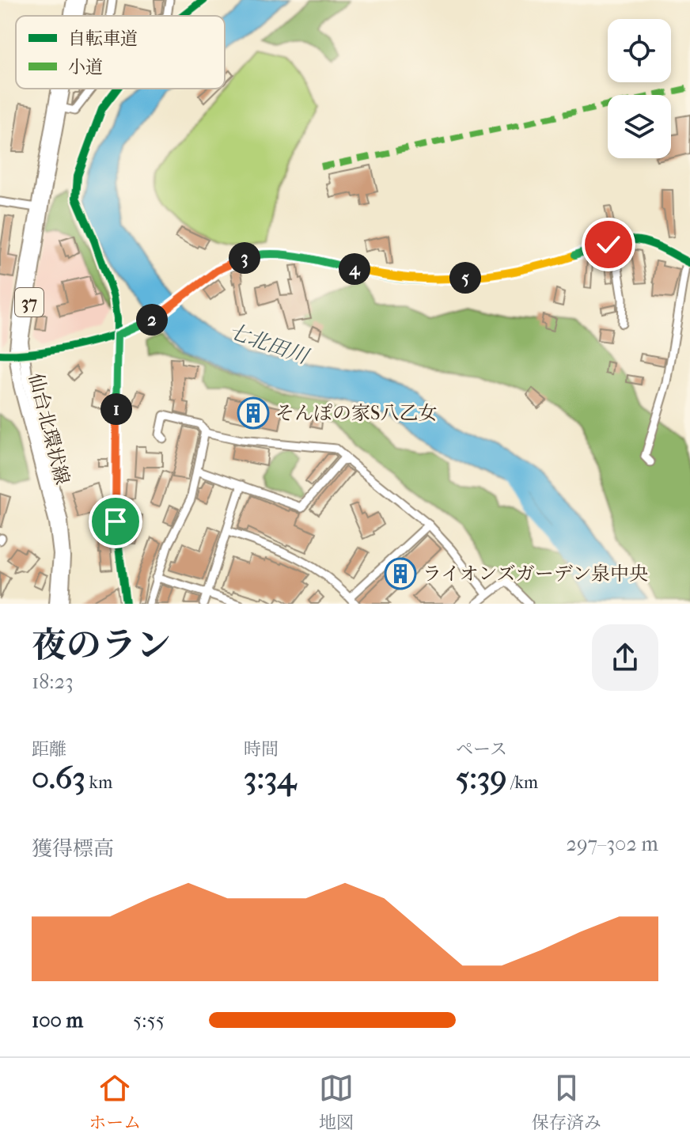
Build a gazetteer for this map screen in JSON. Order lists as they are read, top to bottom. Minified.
{"streets":{"main road":["37","仙台北環状線"]},"water":["七北田川"],"places":{"building":["そんぽの家S八乙女","ライオンズガーデン泉中央"]},"legend":["自転車道","小道"],"page":{"pins":["3","4","5","2","1"],"heading":["夜のラン","18:23"],"stats":[["距離","0.63 km"],["時間","3:34"],["ペース","5:39 /km"]],"chart":["獲得標高","297–302 m"],"list":[{"name":"100 m","note":"5:55"}],"tabs":["ホーム","地図","保存済み"]}}
